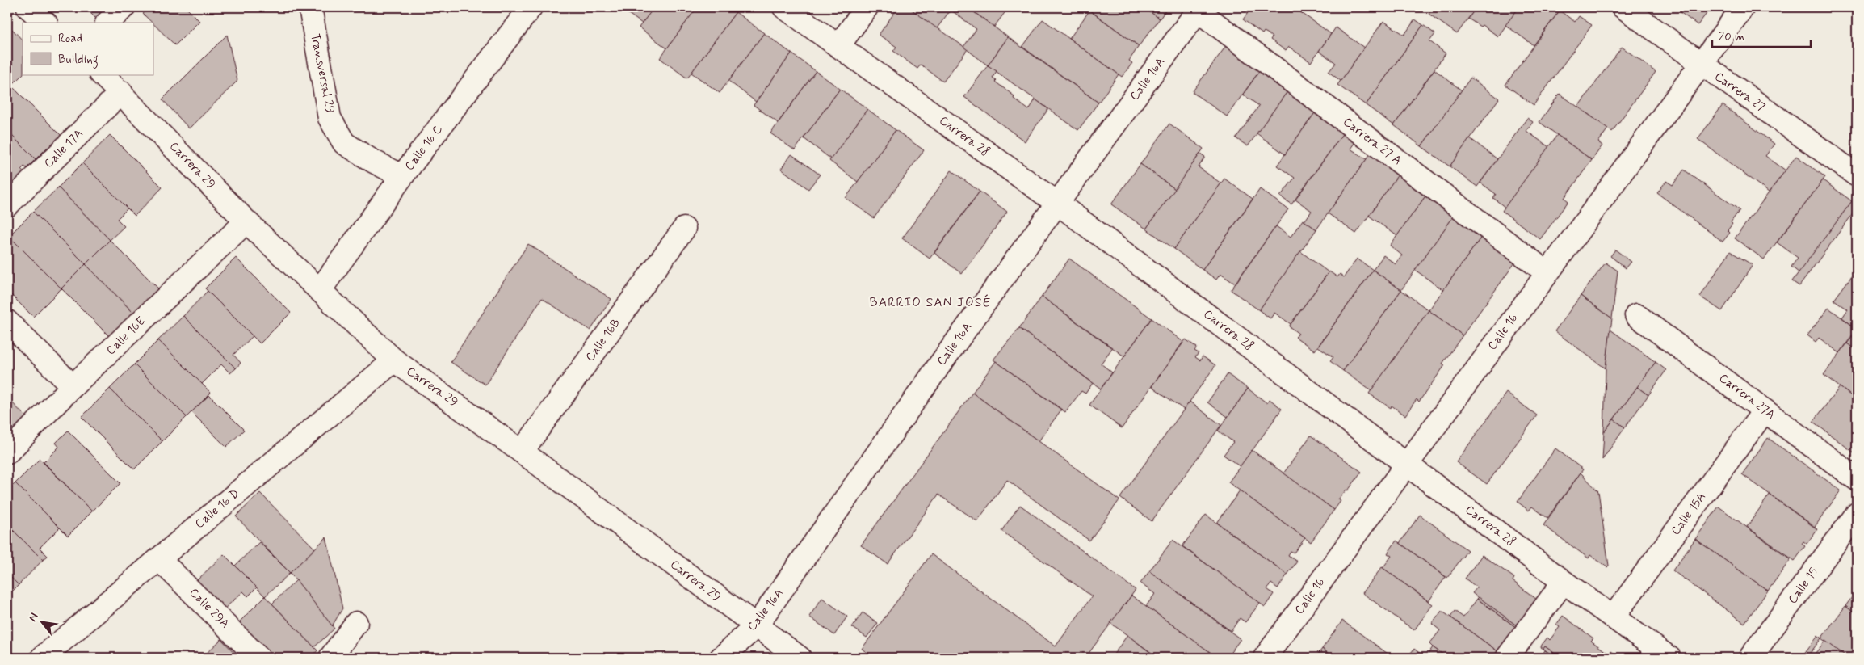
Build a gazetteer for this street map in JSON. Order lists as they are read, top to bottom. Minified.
{"streets":{"street":["Transversal 29","Calle 16A","Carrera 27","Carrera 28","Carrera 27 A","Calle 16 C","Calle 17A","Carrera 29","Calle 16","Calle 16E","Calle 16B","Carrera 27A","Calle 16 D","Calle 15A","Calle 15","Calle 29A"]},"crossings":[["Transversal 29","Calle 16 C"],["Calle 16A","Carrera 28"],["Calle 16A","Carrera 27 A"],["Calle 16A","Carrera 29"],["Carrera 27","Calle 16"],["Carrera 28","Calle 16"],["Carrera 28","Calle 15A"],["Carrera 27 A","Calle 16"],["Calle 16 C","Carrera 29"],["Calle 17A","Carrera 29"],["Carrera 29","Calle 16E"],["Carrera 29","Calle 16B"],["Carrera 29","Calle 16 D"],["Carrera 27A","Calle 15A"],["Calle 16 D","Calle 29A"]],"districts":["BARRIO SAN JOSÉ"],"legend":["Road","Building"],"scale_bar":"20 m","north":"top left"}
